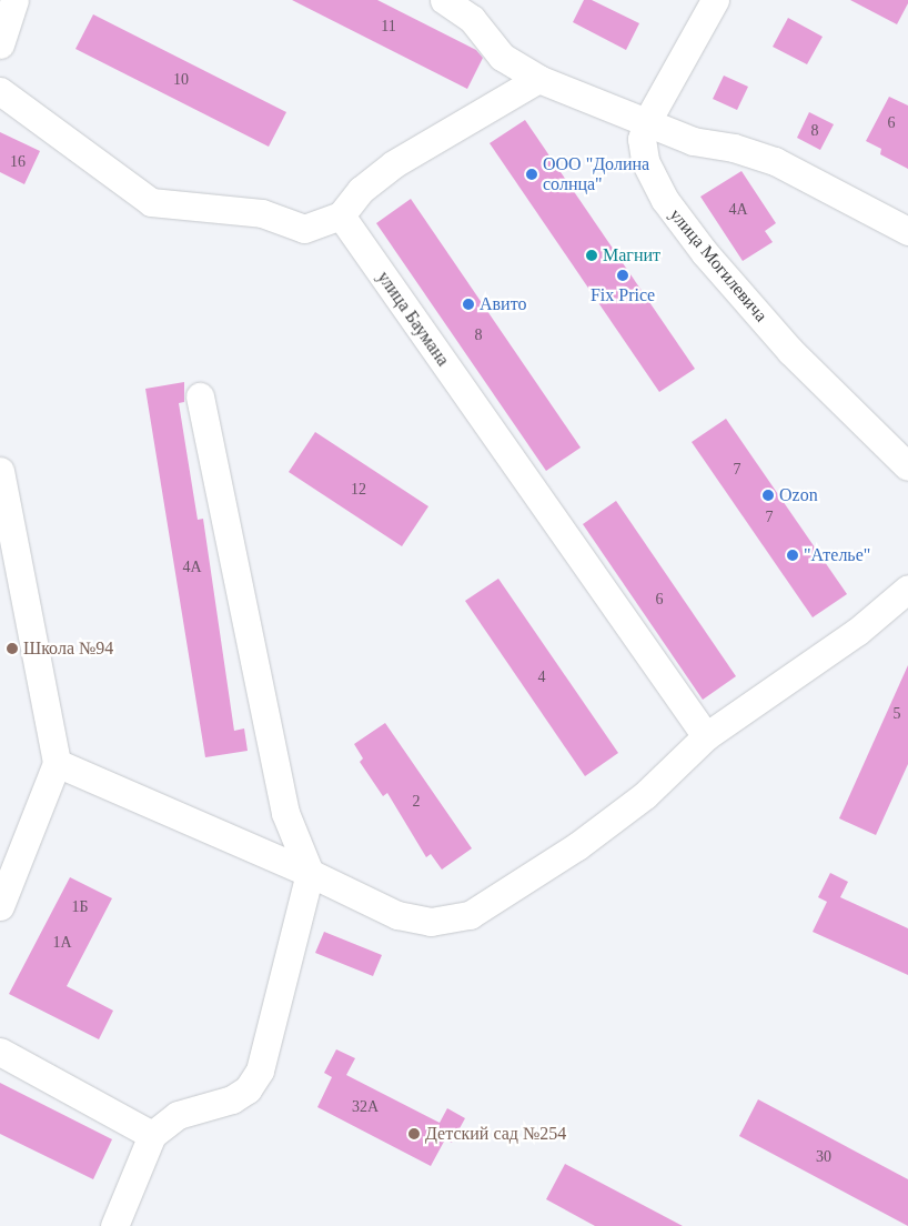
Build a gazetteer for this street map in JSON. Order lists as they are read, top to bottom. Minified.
{"streets":{"street":["улица Могилевича","улица Баумана"]},"places":["ООО \"Долина солнца\"","Магнит","Fix Price","Авито","Ozon","\"Ателье\"","Школа №94","Детский сад №254"],"house_numbers":["11","10","6","8","16","4А","8","7","12","7","4А","6","4","5","2","1Б","1А","32А","30"]}
